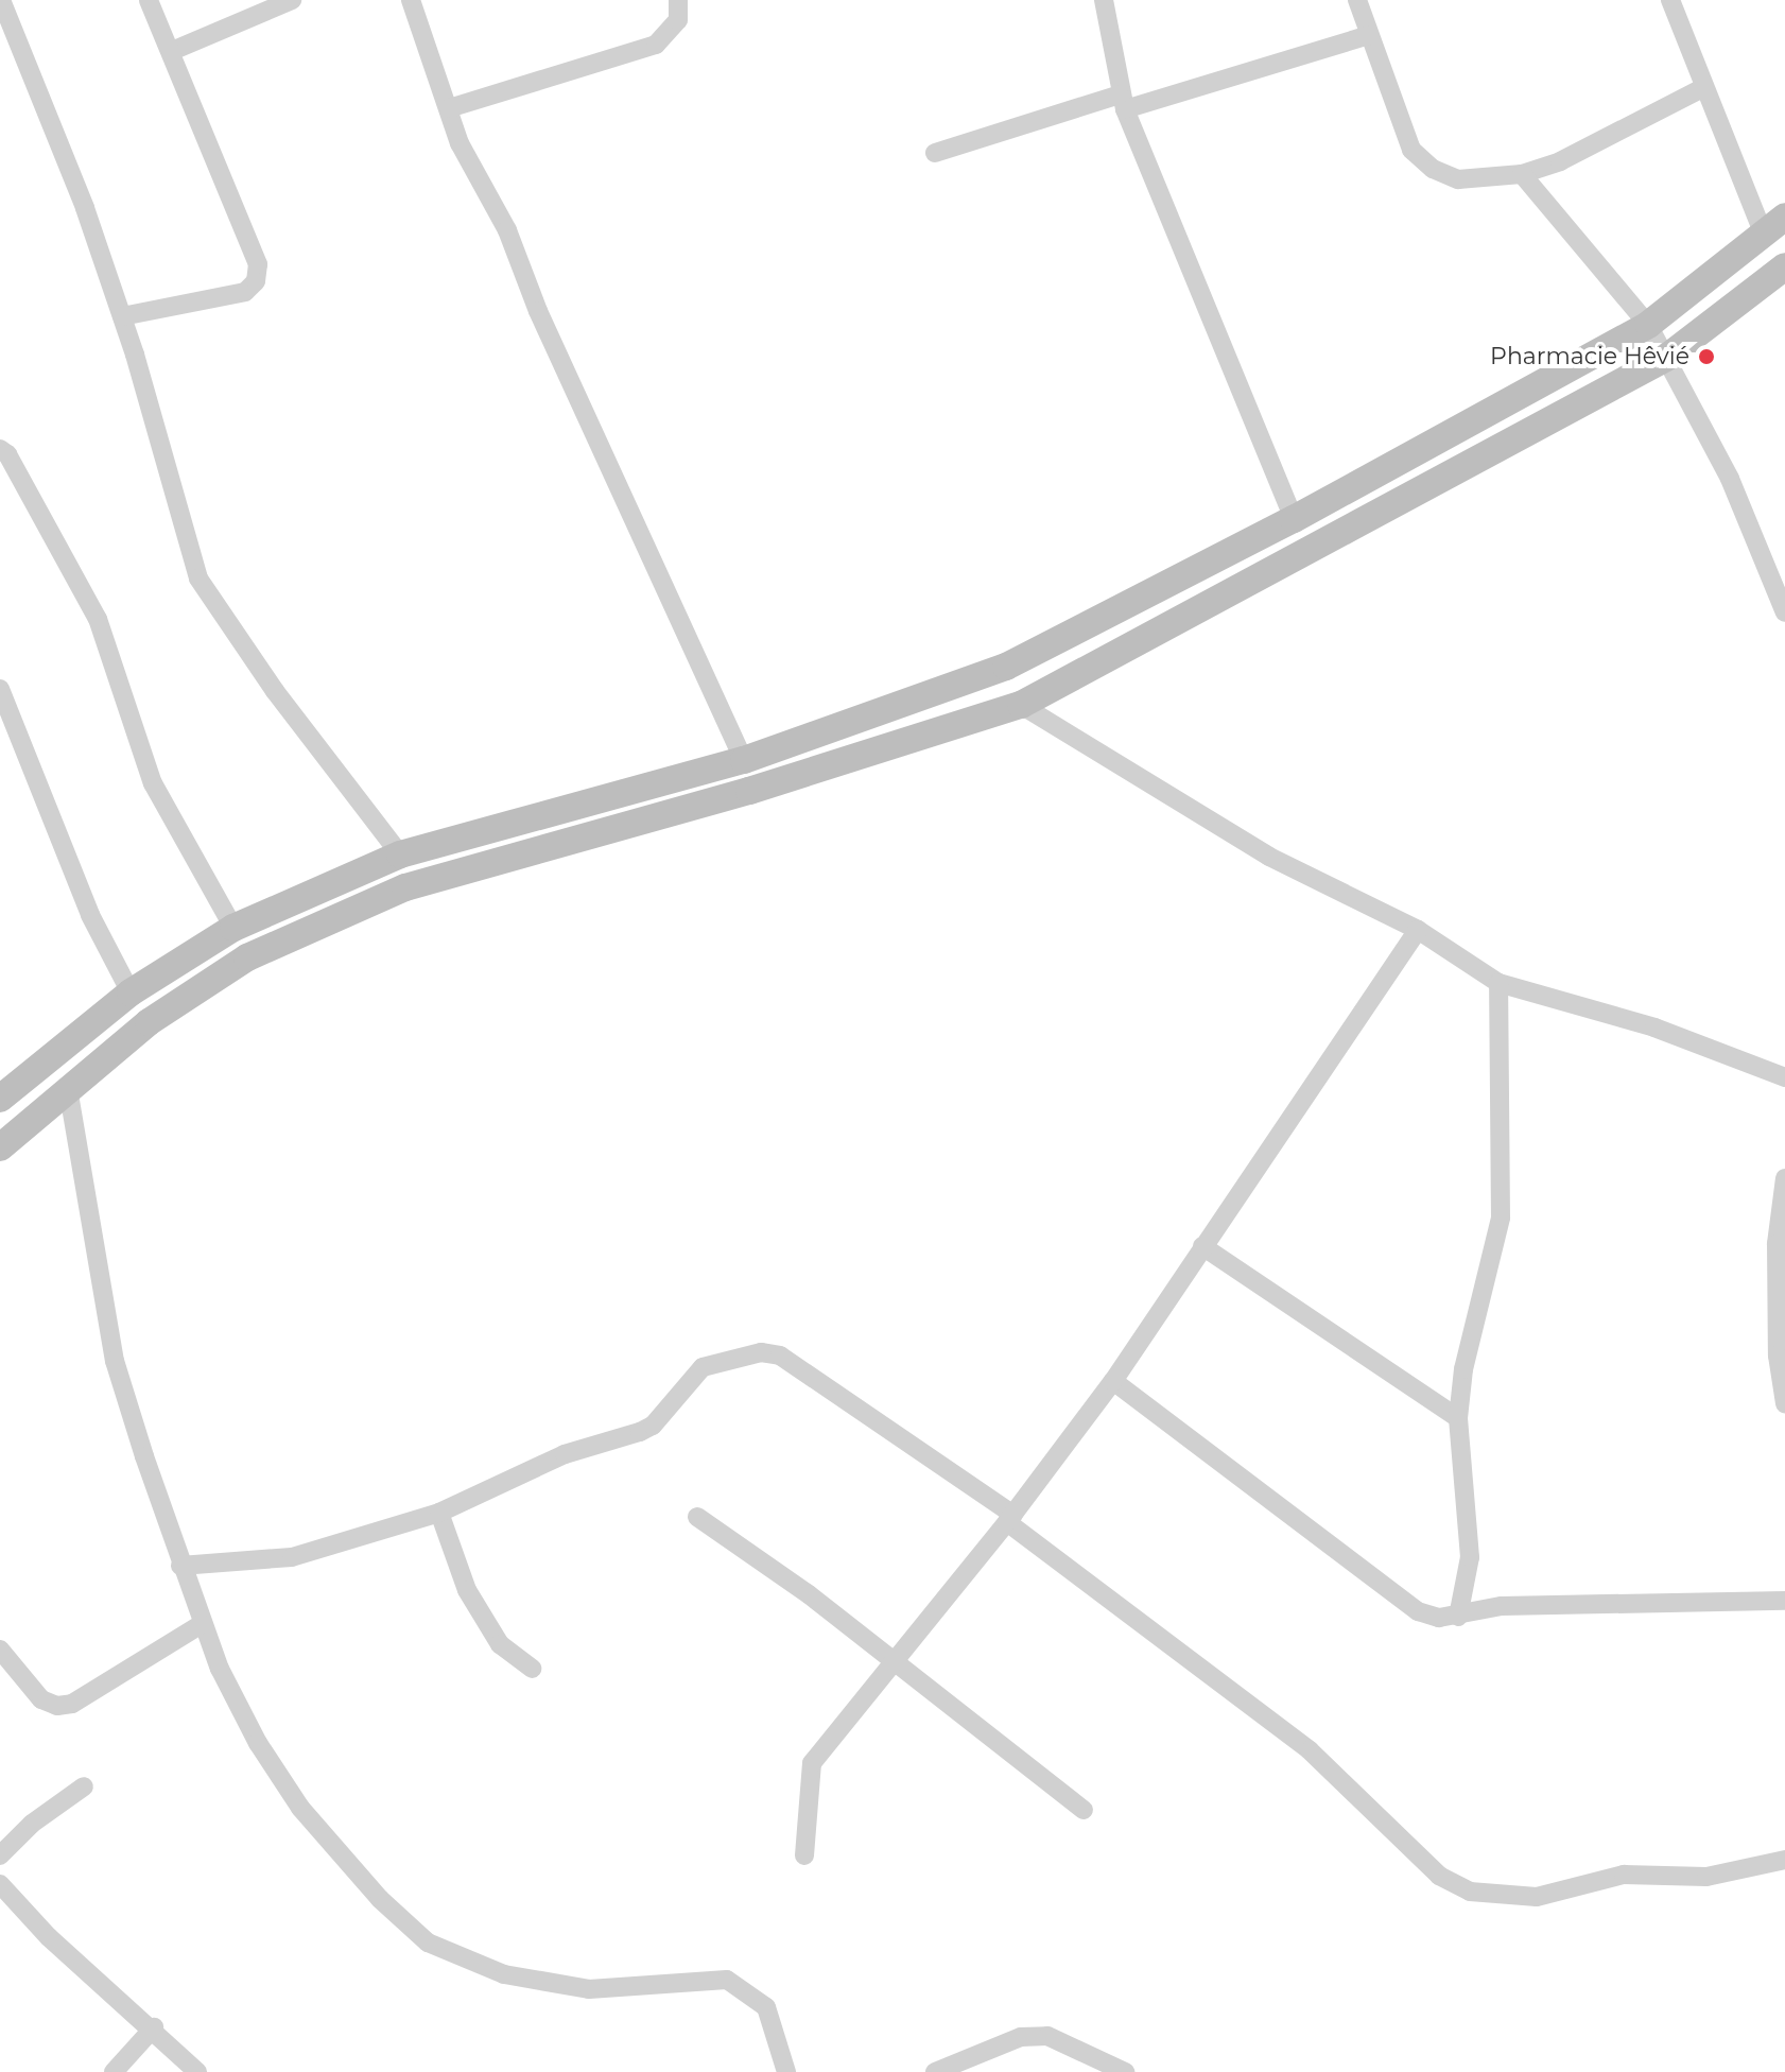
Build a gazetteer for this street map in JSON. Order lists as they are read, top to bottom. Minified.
{"places":["Pharmacie Hêvié"]}
